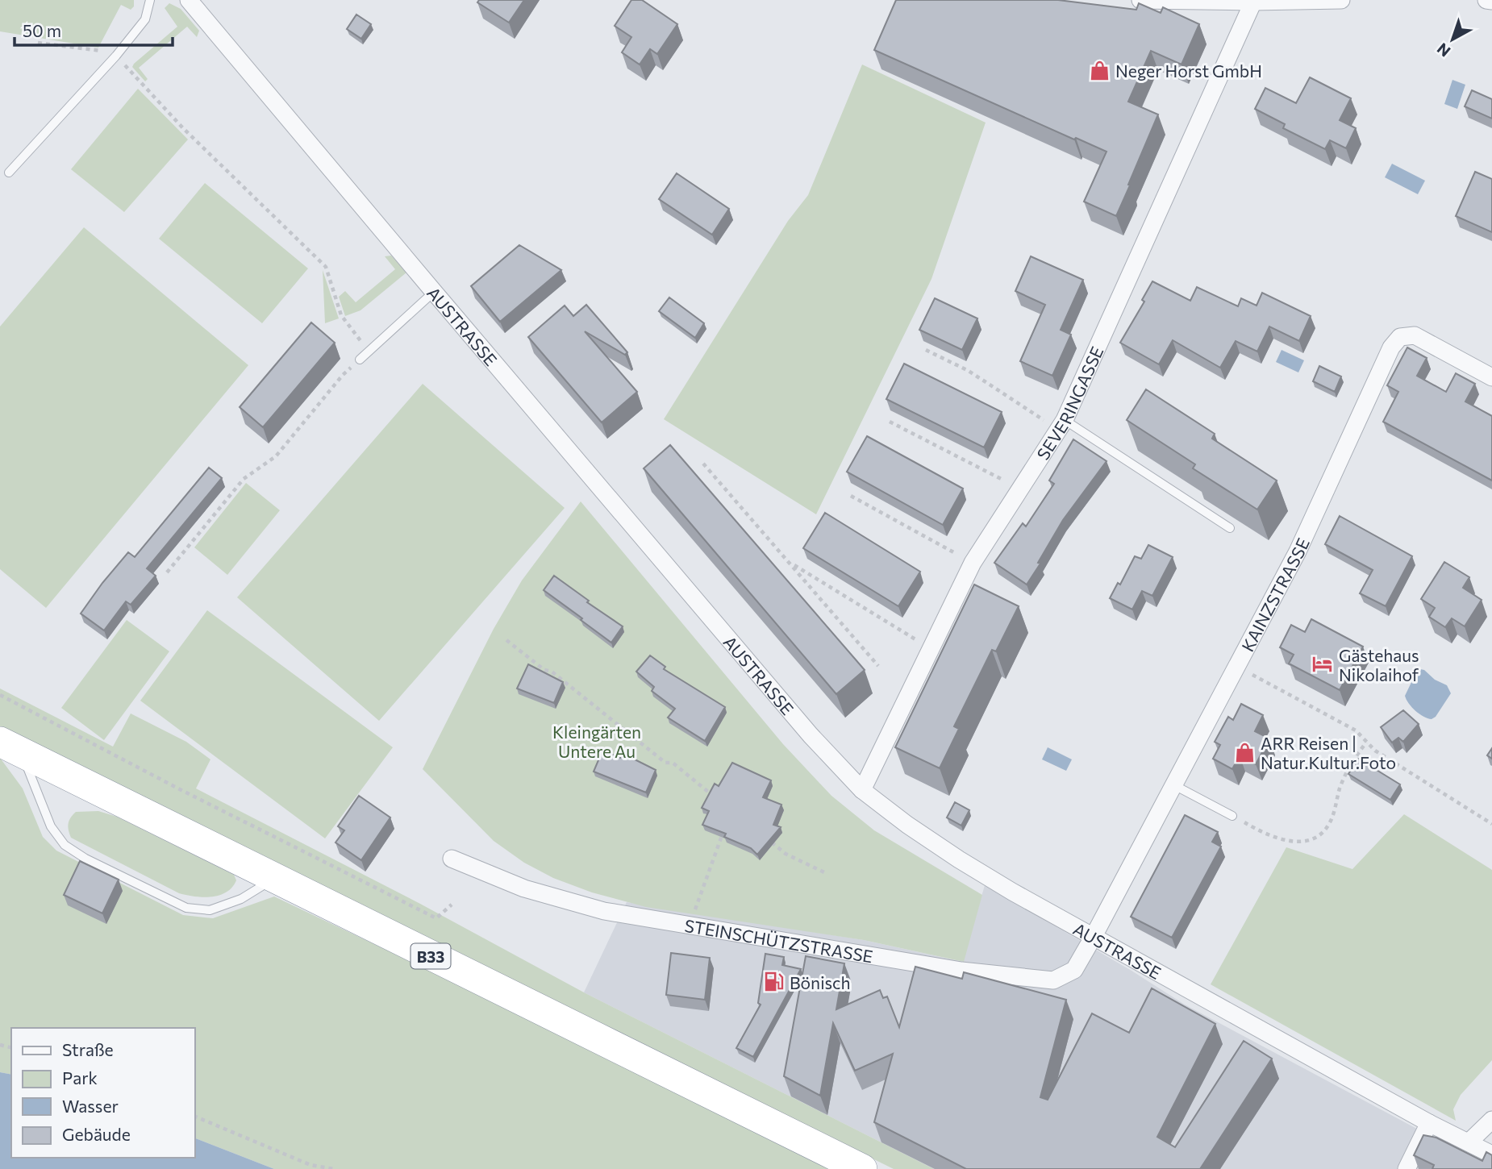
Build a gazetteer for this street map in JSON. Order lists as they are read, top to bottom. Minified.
{"streets":{"highway":["B33"],"street":["AUSTRASSE","SEVERINGASSE","KAINZSTRASSE","STEINSCHÜTZSTRASSE"]},"crossings":[["AUSTRASSE","SEVERINGASSE"],["AUSTRASSE","KAINZSTRASSE"],["AUSTRASSE","STEINSCHÜTZSTRASSE"],["KAINZSTRASSE","STEINSCHÜTZSTRASSE"]],"parks":["Kleingärten Untere Au"],"places":{"shop":["Neger Horst GmbH","ARR Reisen | Natur.Kultur.Foto"],"hotel":["Gästehaus Nikolaihof"],"fuel station":["Bönisch"]},"legend":["Straße","Park","Wasser","Gebäude"],"scale_bar":"50 m","north":"bottom left"}
